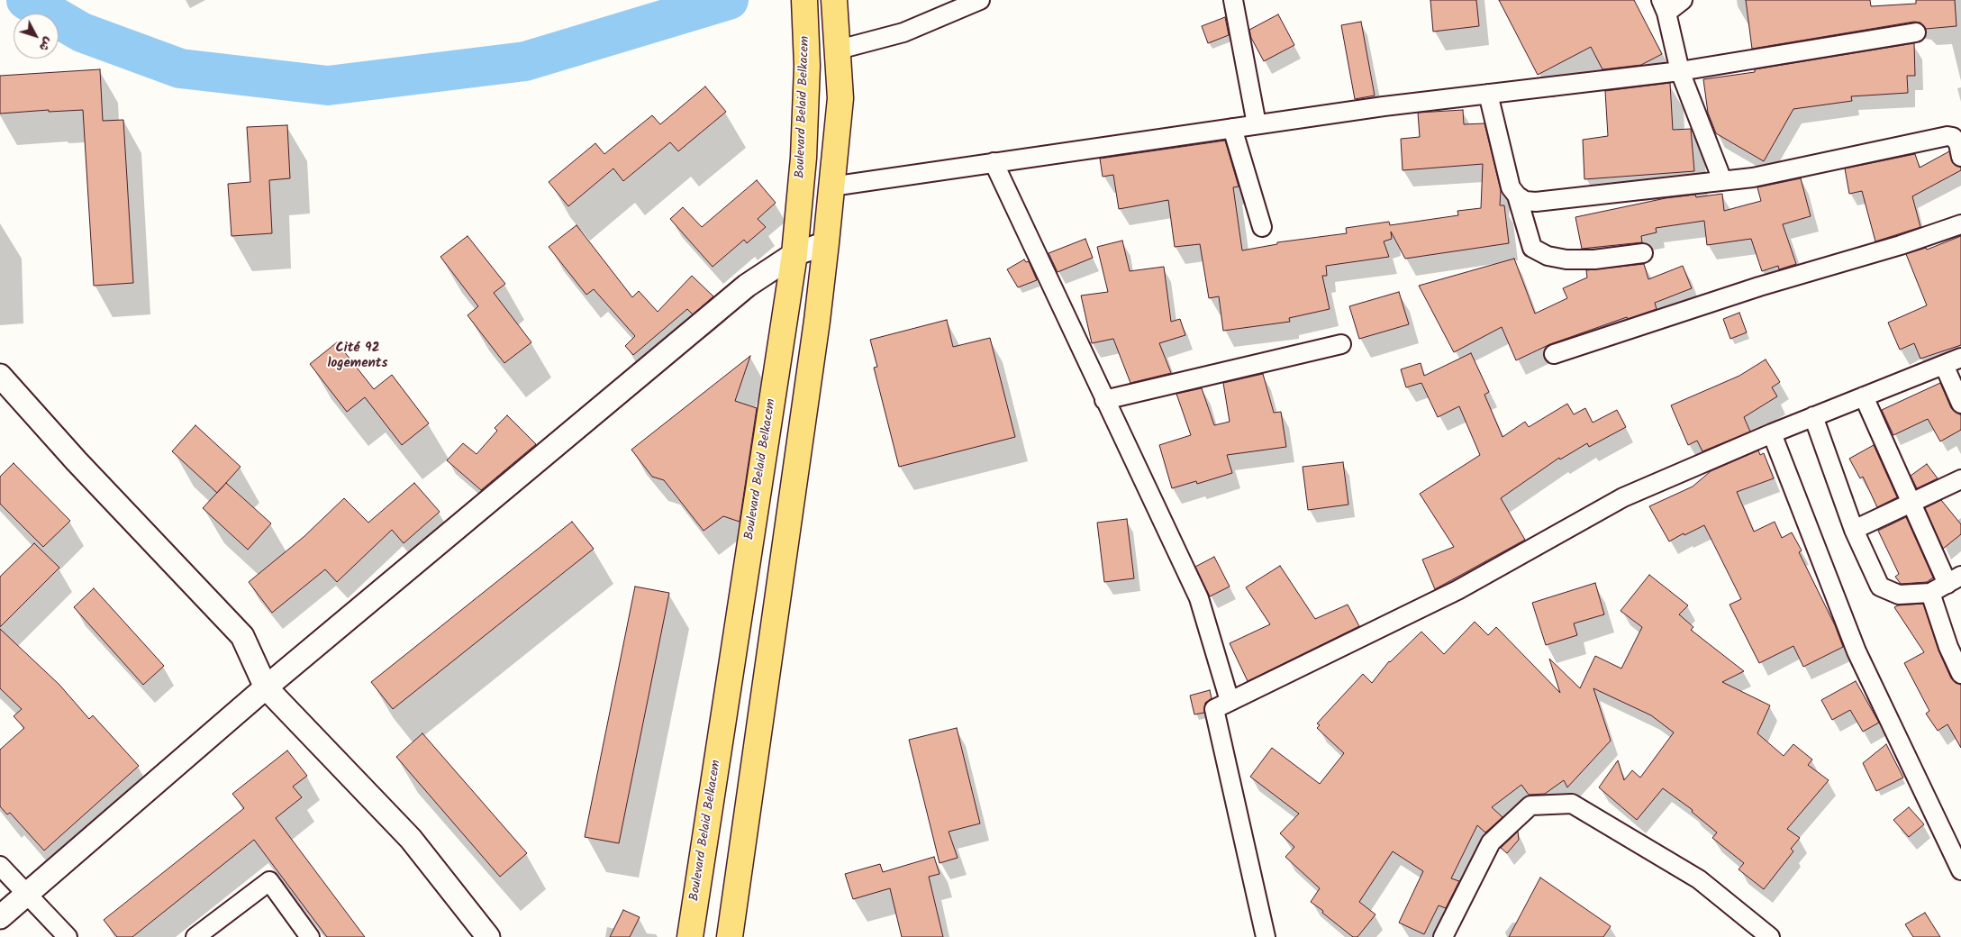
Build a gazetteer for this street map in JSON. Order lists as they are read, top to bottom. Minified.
{"streets":{"main road":["Boulevard Belaid Belkacem"]},"districts":["Cité 92 logements"],"north":"bottom right"}
